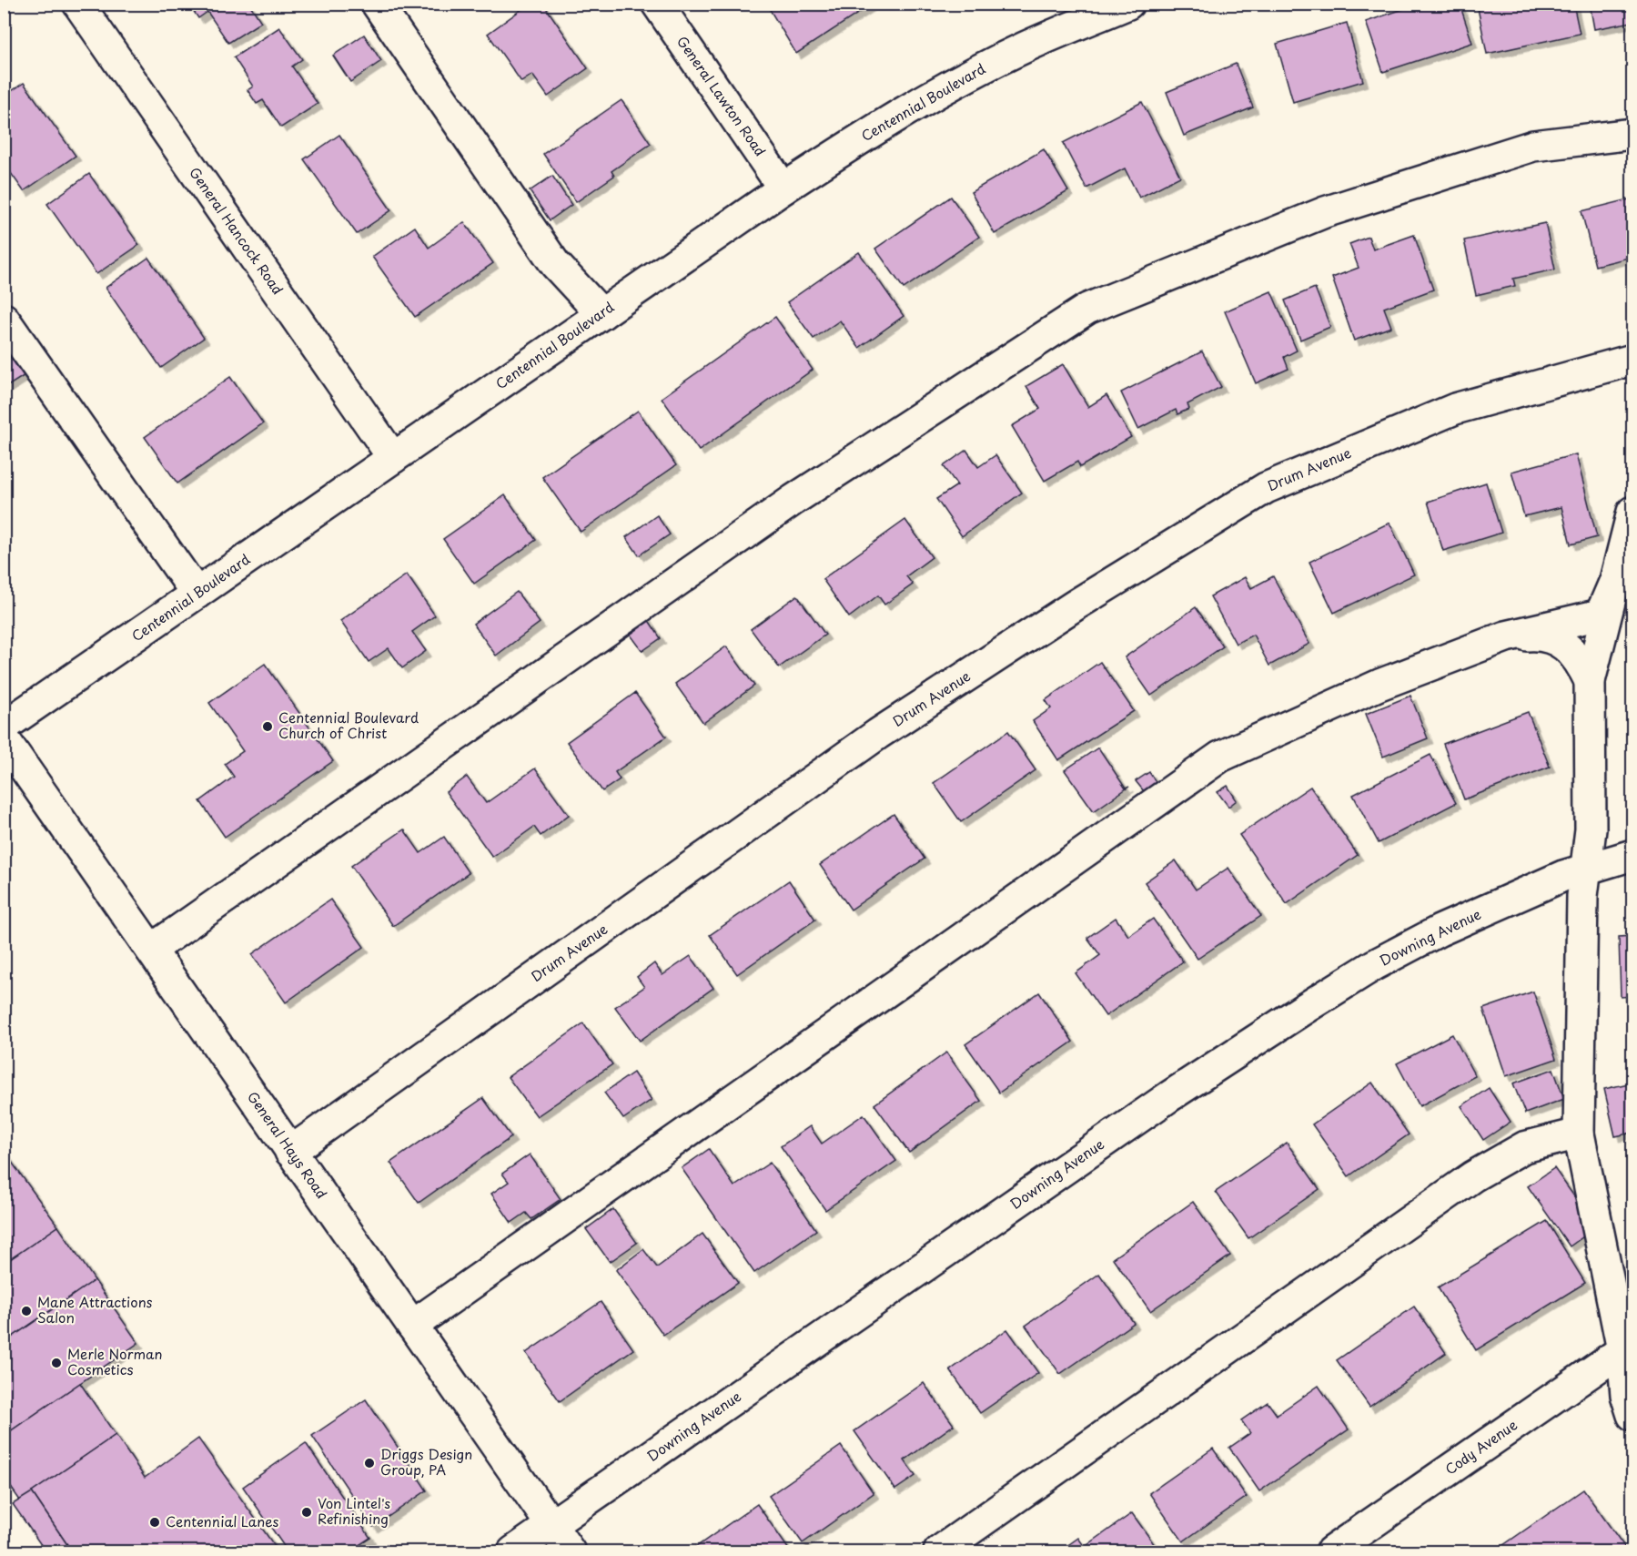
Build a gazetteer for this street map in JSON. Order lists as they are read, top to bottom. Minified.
{"streets":{"street":["General Lawton Road","Centennial Boulevard","General Hancock Road","Drum Avenue","Downing Avenue","General Hays Road","Cody Avenue"]},"crossings":[["General Lawton Road","Centennial Boulevard"],["Centennial Boulevard","General Hancock Road"],["Drum Avenue","General Hays Road"],["Downing Avenue","General Hays Road"]],"places":["Centennial Boulevard Church of Christ","Mane Attractions Salon","Merle Norman Cosmetics","Driggs Design Group, PA","Von Lintel's Refinishing","Centennial Lanes"]}
